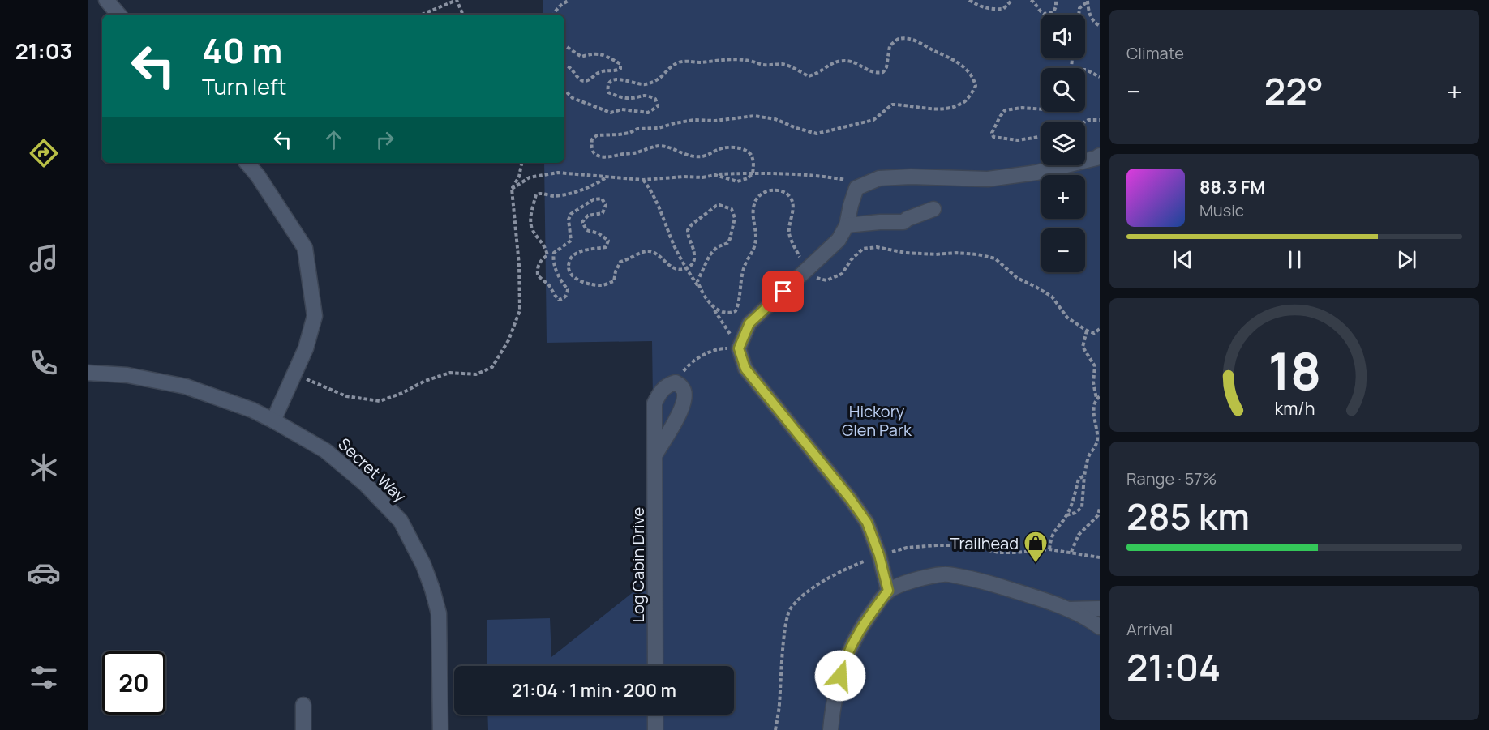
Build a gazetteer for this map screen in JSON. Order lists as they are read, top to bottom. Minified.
{"streets":{"street":["Secret Way","Log Cabin Drive"]},"parks":["Hickory Glen Park"],"places":{"shop":["Trailhead"]},"page":{"tabs":"21:03","tile":["Climate",["Range · 57%","285 km"],["Arrival","21:04"]],"map_buttons":["+","−"],"turn":["40 m","Turn left"],"heat":["−","22°","+"],"song":["88.3 FM","Music"],"limit":"20","trip":"21:04 · 1 min · 200 m","gauge":["18","km/h"]}}
